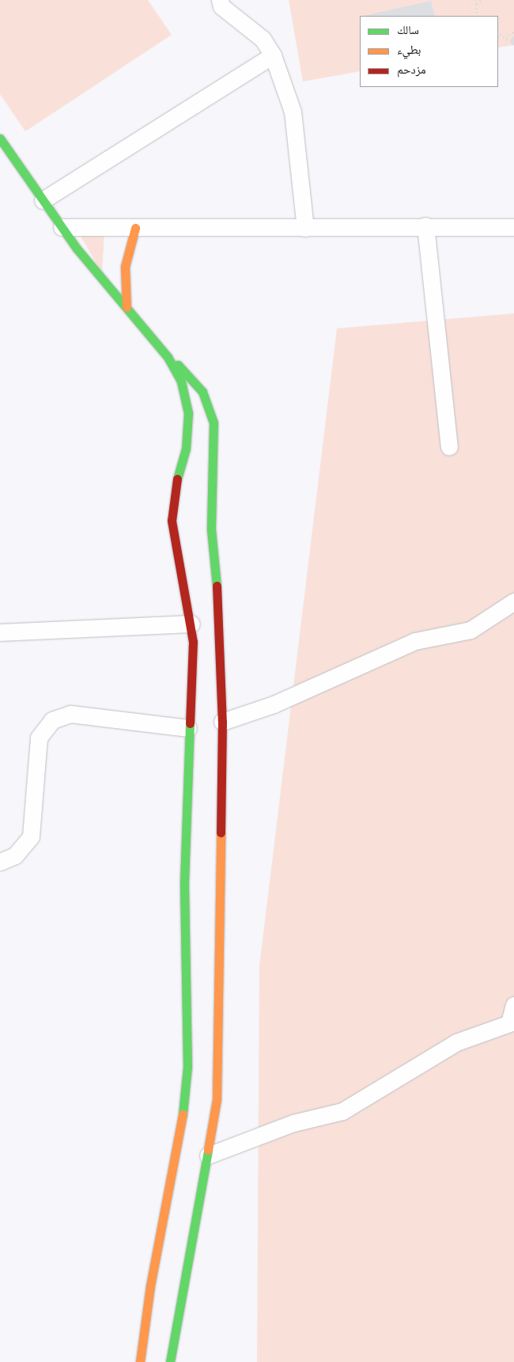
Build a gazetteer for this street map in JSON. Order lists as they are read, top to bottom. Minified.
{"legend":["سالك","بطيء","مزدحم"]}
